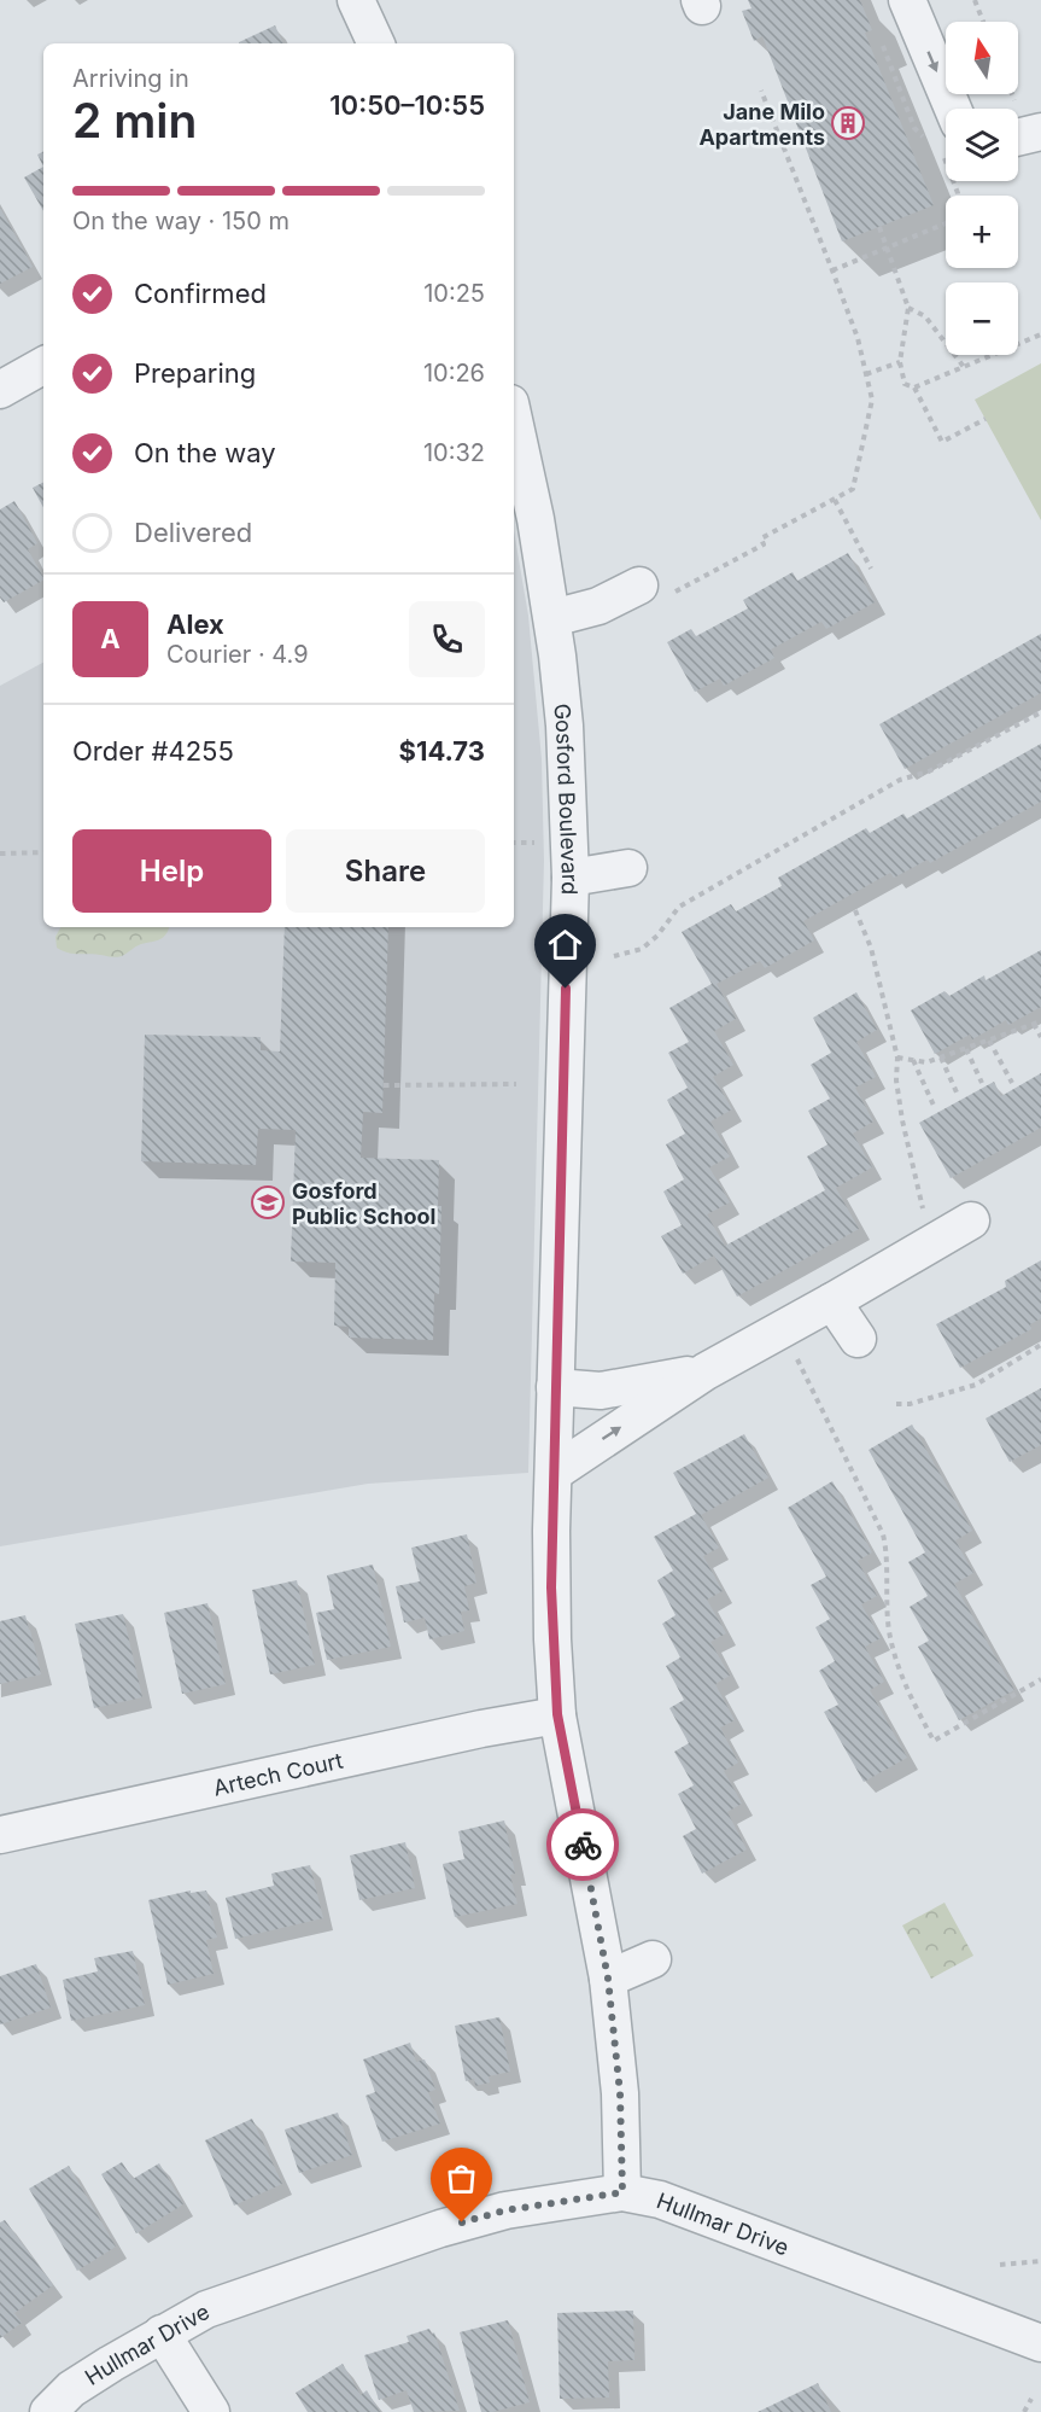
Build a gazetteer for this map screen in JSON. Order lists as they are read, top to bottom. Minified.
{"streets":{"street":["Gosford Boulevard","Artech Court","Hullmar Drive"]},"crossings":[["Gosford Boulevard","Artech Court"],["Gosford Boulevard","Hullmar Drive"]],"places":{"building":["Jane Milo Apartments"],"school or university":["Gosford Public School"]},"north":"top","page":{"map_buttons":["+","−"],"heading":["2 min","Arriving in","10:50–10:55"],"panel":["Alex","Courier · 4.9","Order #4255","$14.73"],"bar":"On the way · 150 m","list":[["Confirmed","10:25"],["Preparing","10:26"],["On the way","10:32"],"Delivered"],"round":"A","buttons":["Help","Share"]}}
